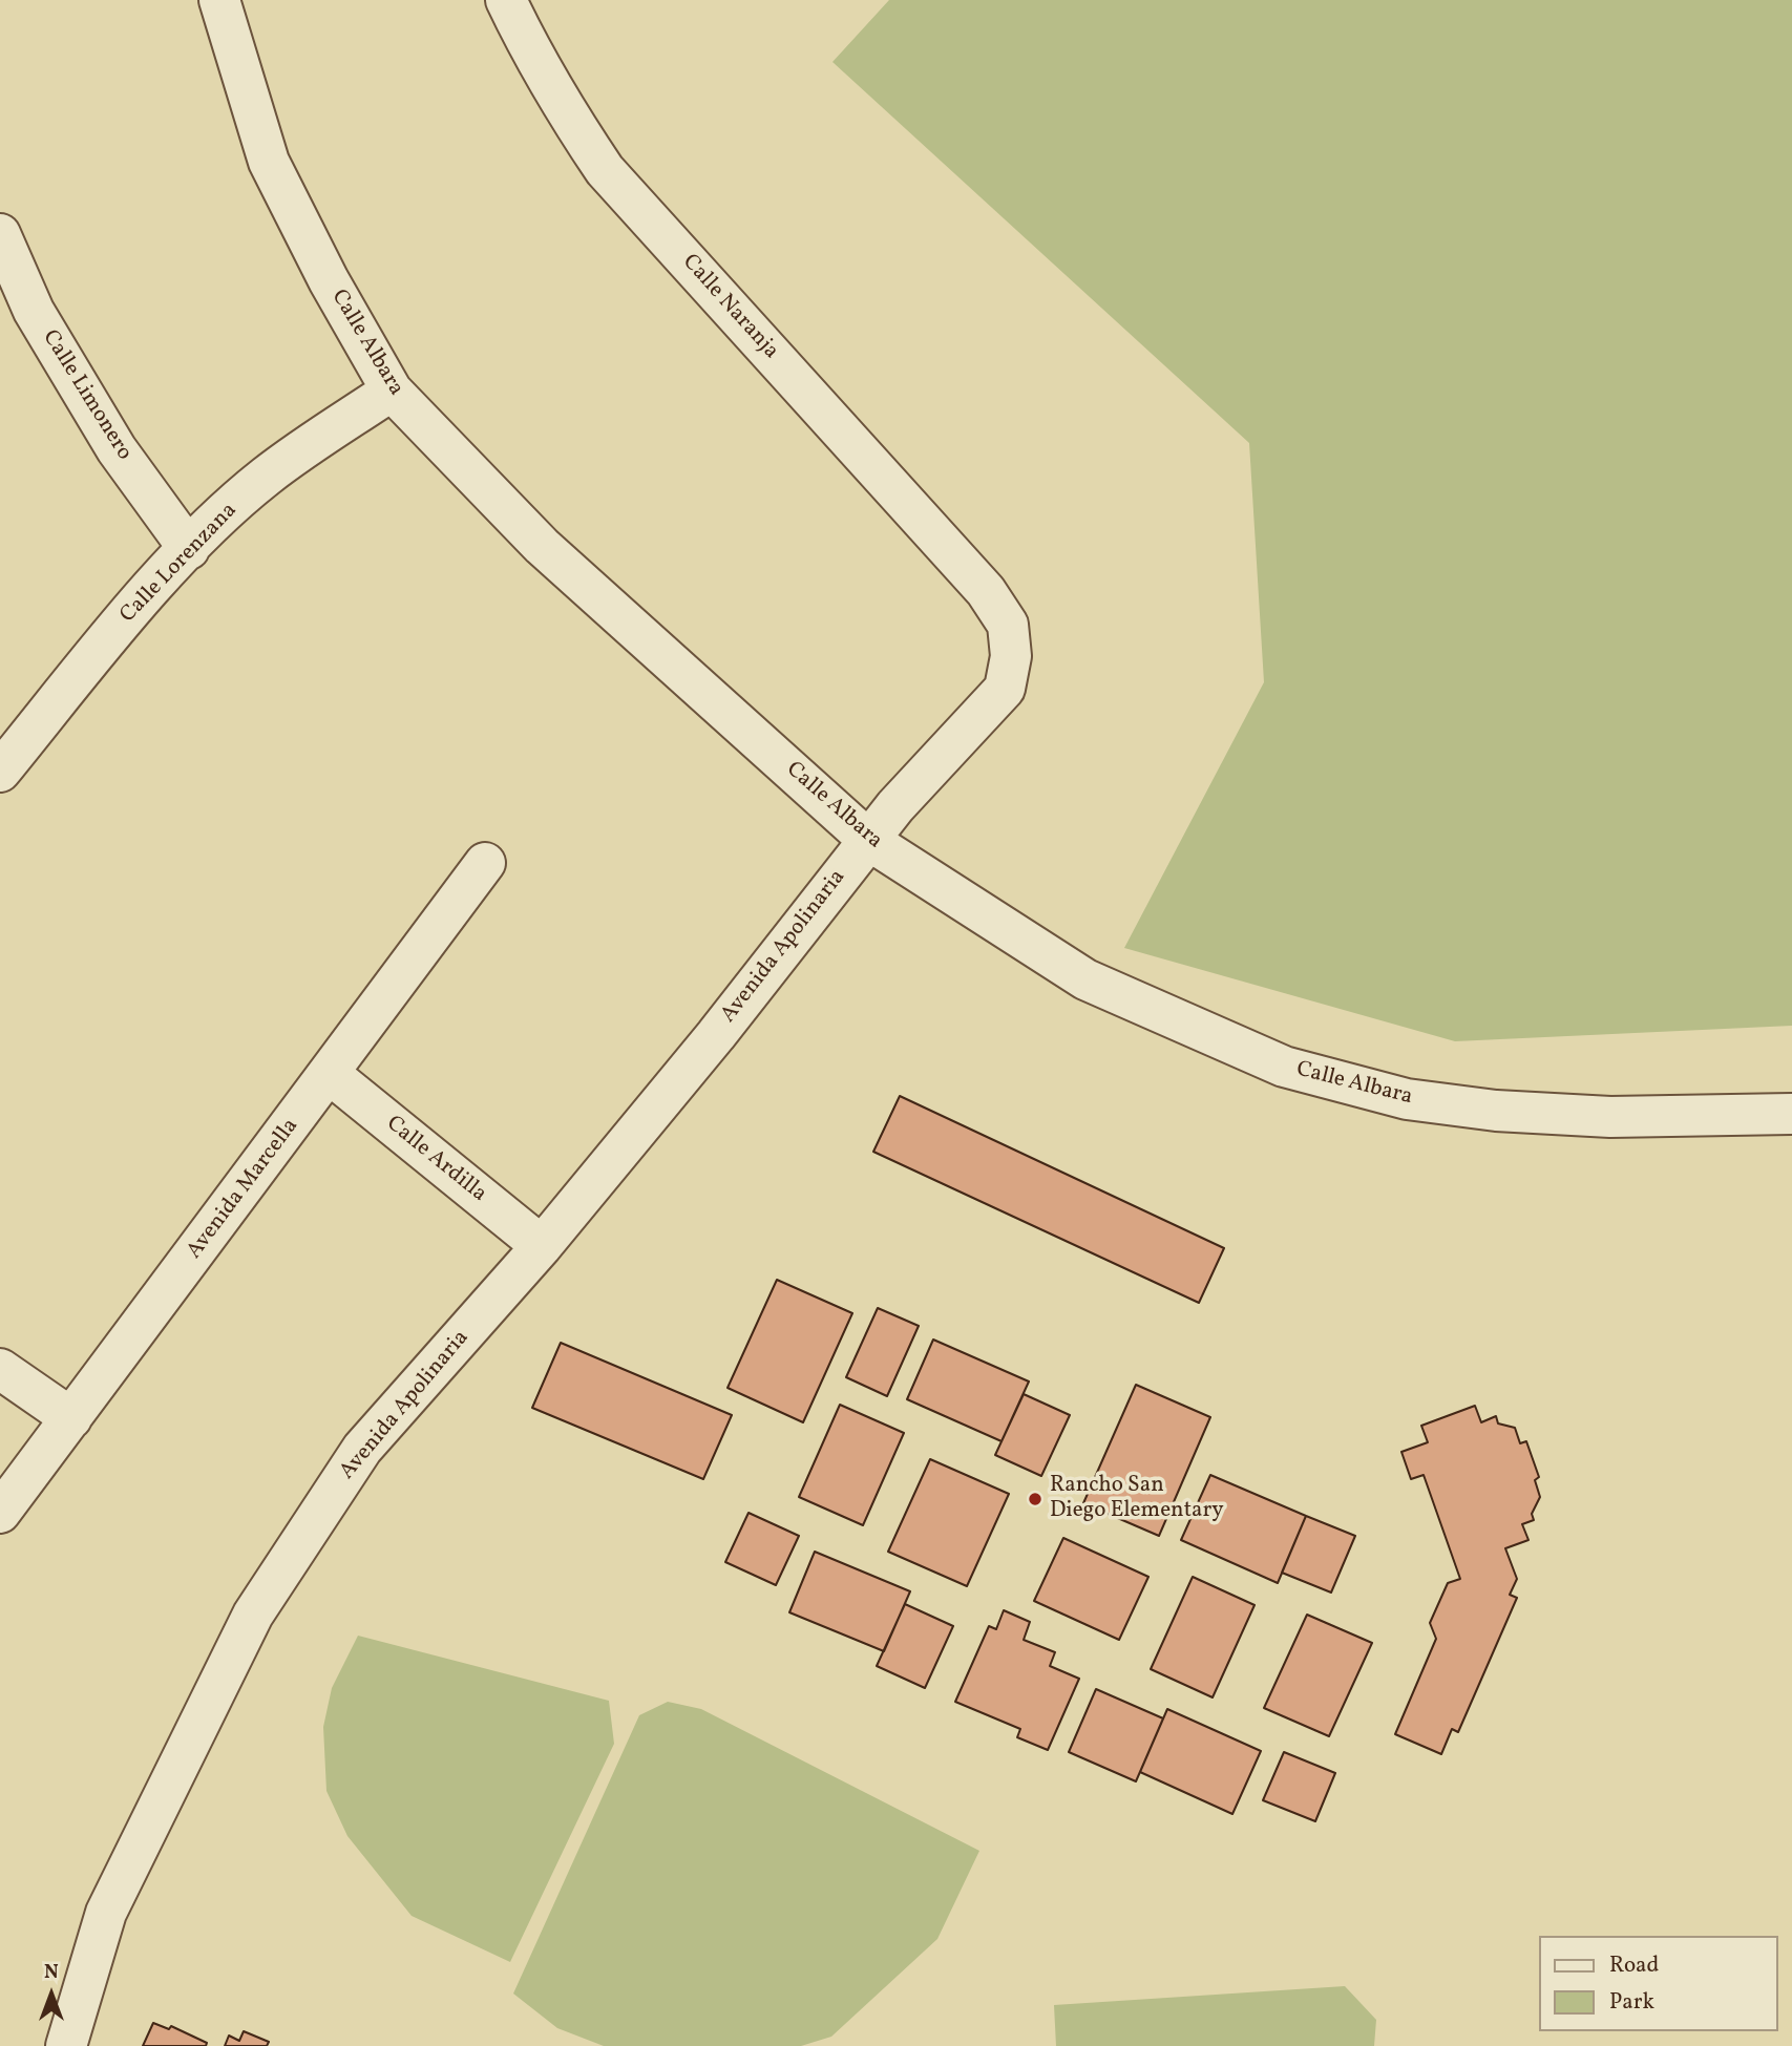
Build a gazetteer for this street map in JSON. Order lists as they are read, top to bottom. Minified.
{"streets":{"street":["Calle Naranja","Calle Albara","Calle Limonero","Calle Lorenzana","Avenida Apolinaria","Calle Ardilla","Avenida Marcella"]},"crossings":[["Calle Naranja","Calle Albara"],["Calle Naranja","Avenida Apolinaria"],["Calle Albara","Calle Lorenzana"],["Calle Albara","Avenida Apolinaria"],["Calle Limonero","Calle Lorenzana"],["Avenida Apolinaria","Calle Ardilla"],["Calle Ardilla","Avenida Marcella"]],"places":["Rancho San Diego Elementary"],"legend":["Road","Park"],"north":"top"}
